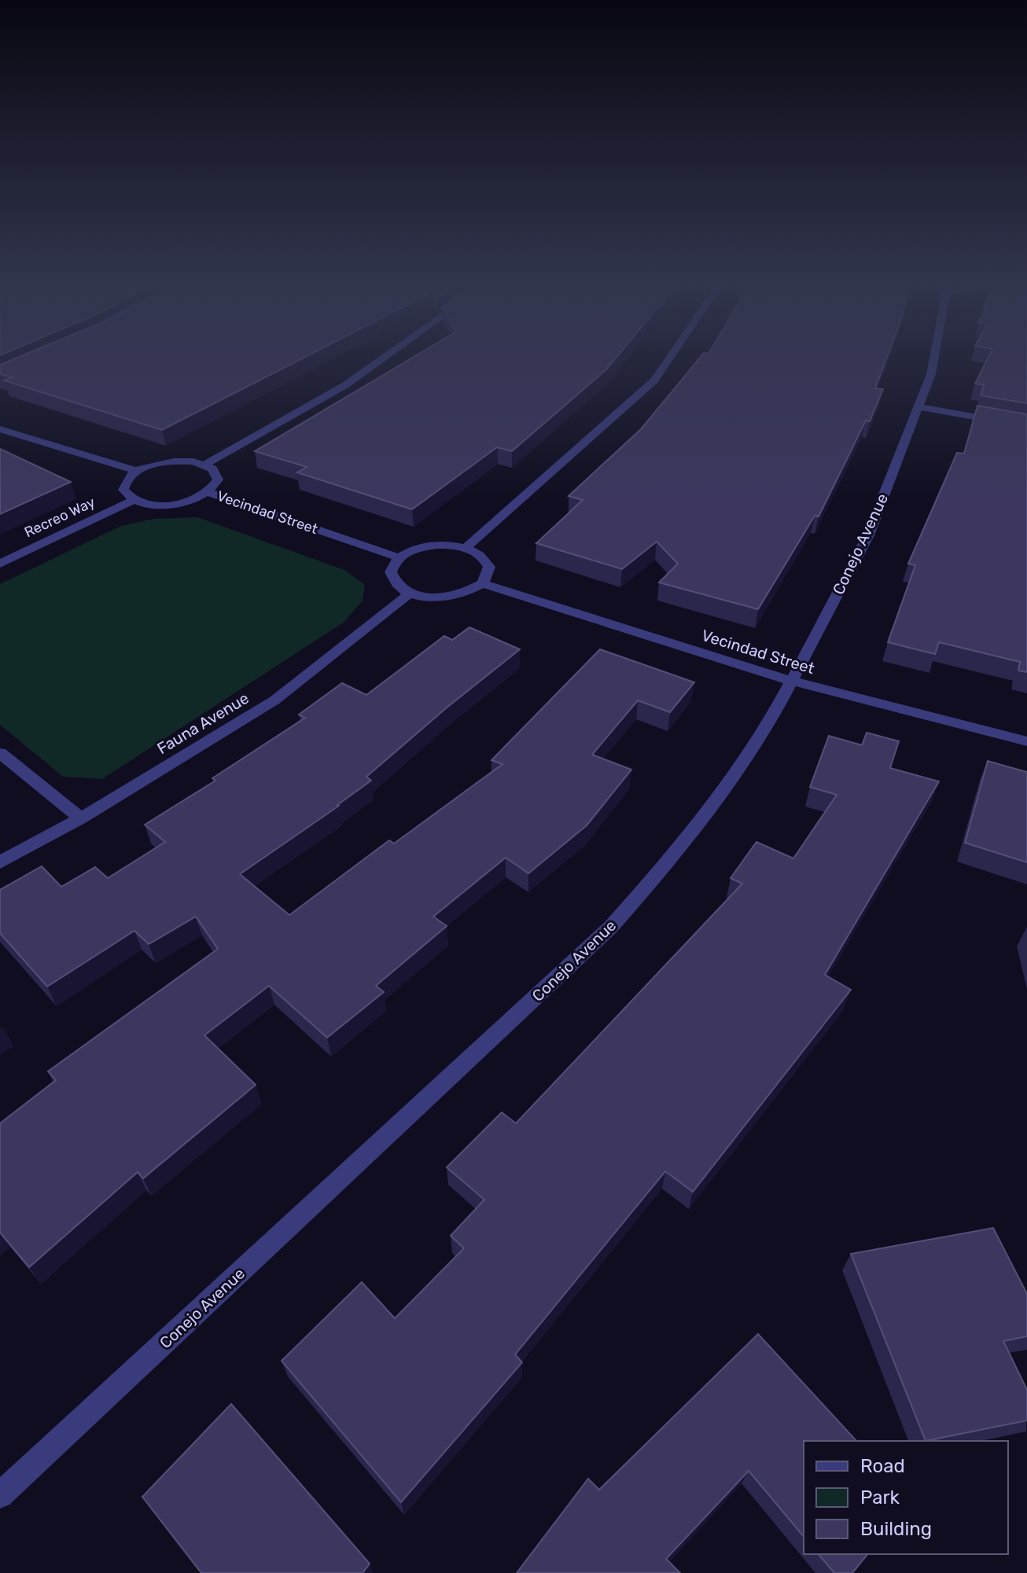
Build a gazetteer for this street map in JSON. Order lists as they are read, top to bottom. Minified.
{"streets":{"street":["Vecindad Street","Recreo Way","Conejo Avenue","Fauna Avenue"]},"crossings":[["Vecindad Street","Conejo Avenue"]],"legend":["Road","Park","Building"]}
